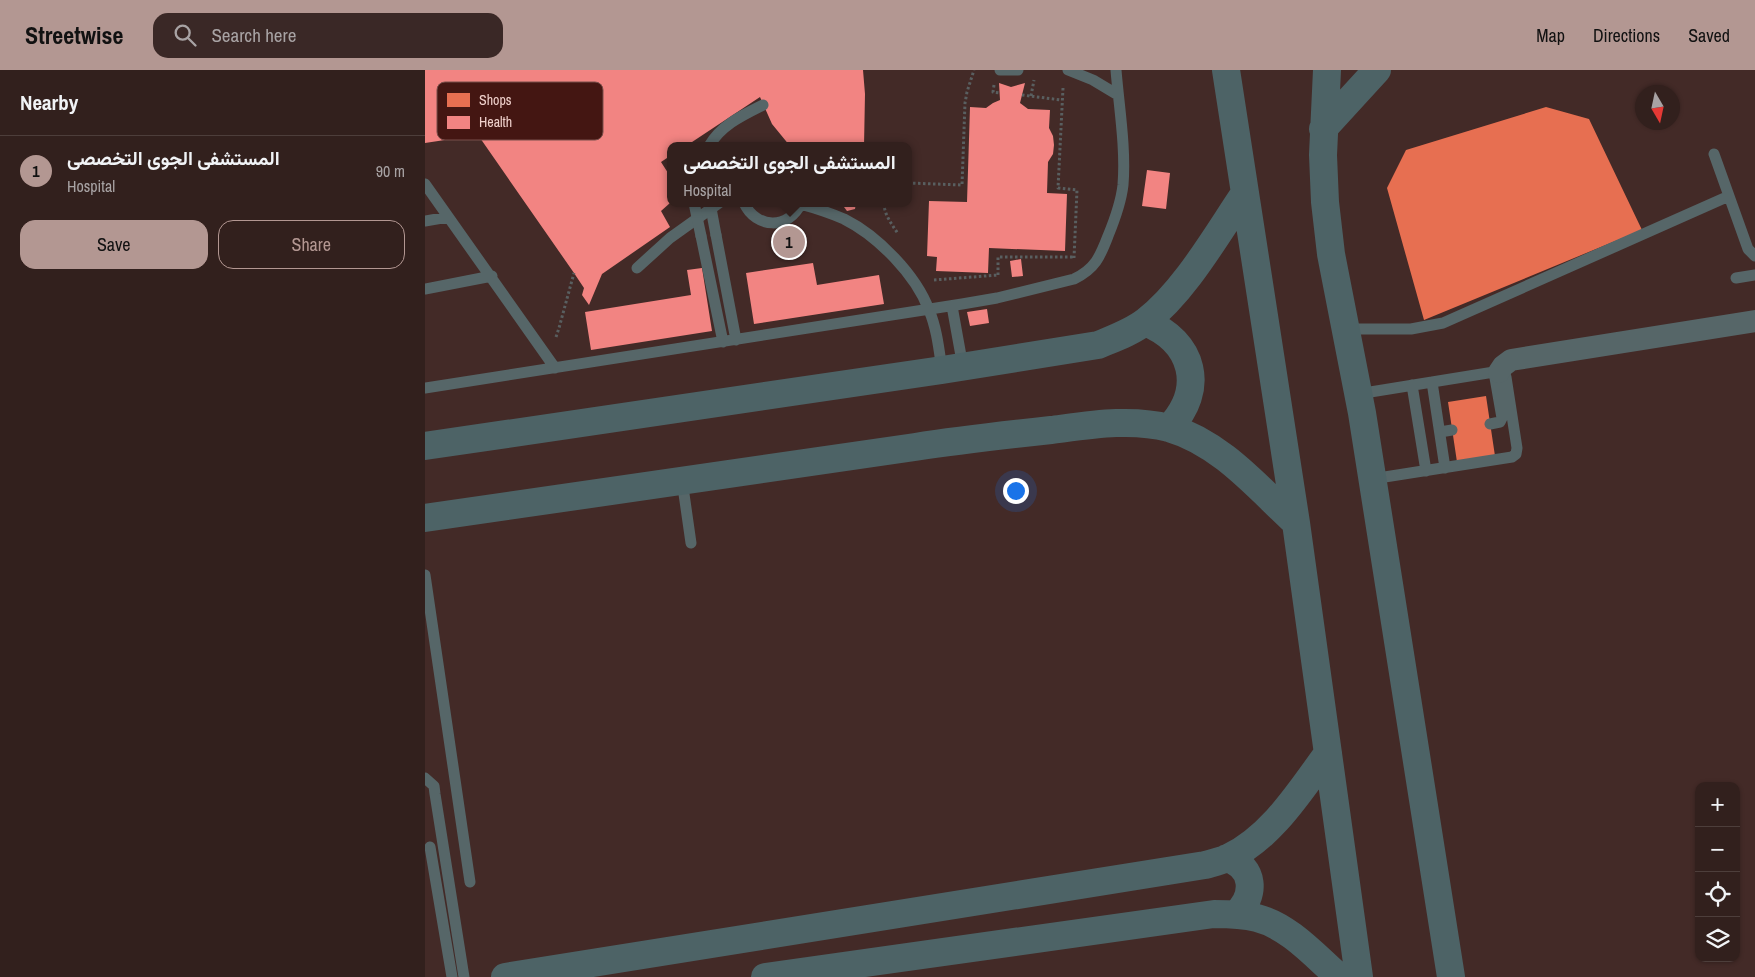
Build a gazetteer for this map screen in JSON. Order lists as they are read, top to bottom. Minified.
{"legend":["Shops","Health"],"north":"bottom","page":{"header":"Streetwise","search":"Search here","nav":["Map","Directions","Saved"],"heading":"Nearby","list":[{"mark":"1","name":"المستشفى الجوى التخصصى","note":"Hospital","value":"90 m"}],"popup":["المستشفى الجوى التخصصى","Hospital"],"buttons":["Save","Share"],"pins":"1","map_buttons":["+","−"]}}
